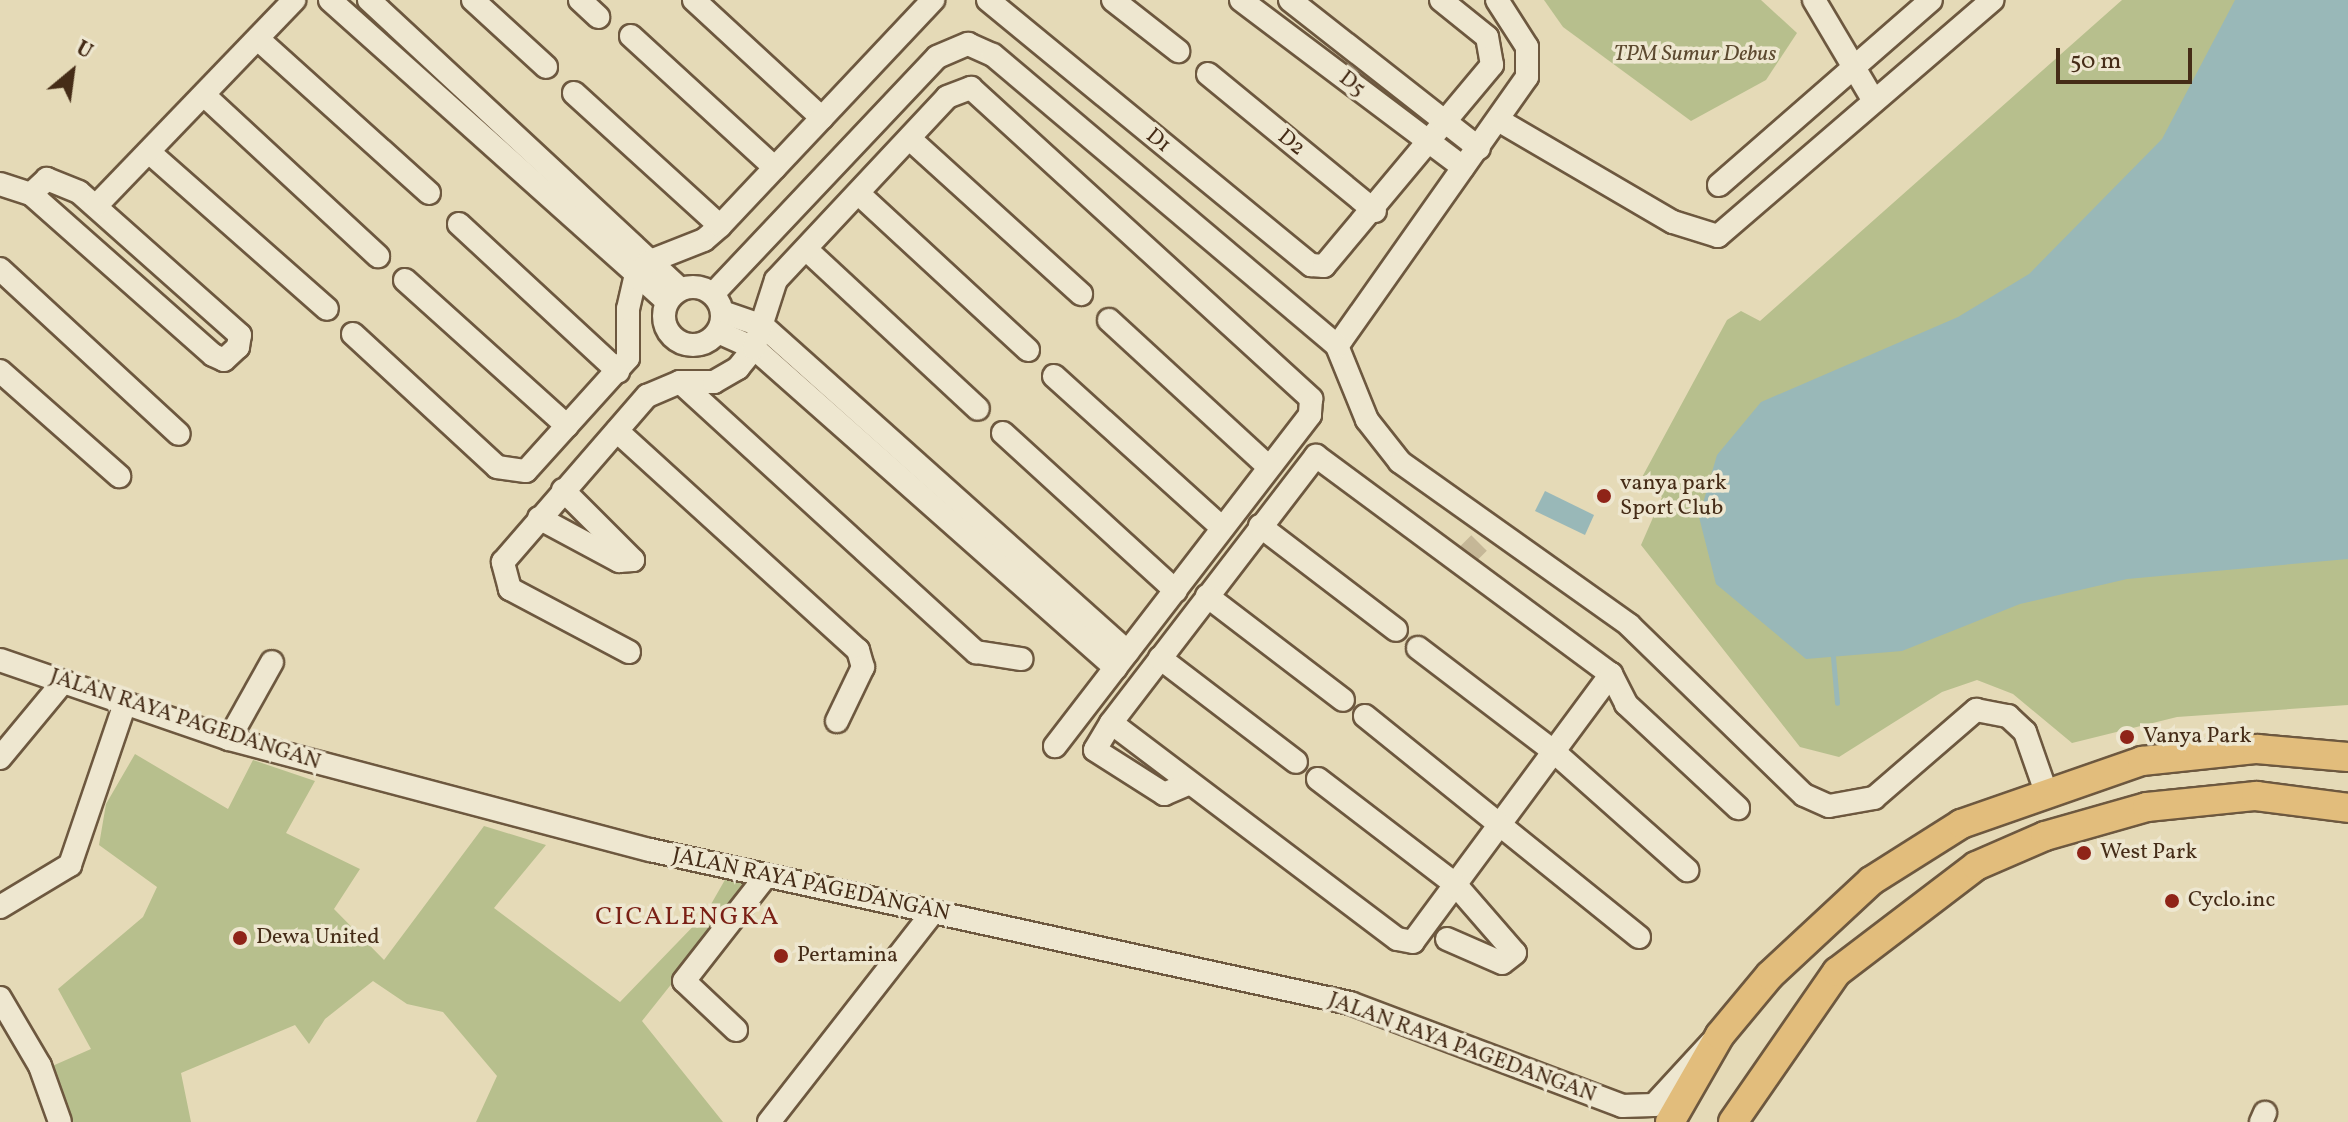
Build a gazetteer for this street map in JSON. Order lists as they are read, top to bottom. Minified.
{"streets":{"street":["D5","D1","D2","JALAN RAYA PAGEDANGAN"]},"crossings":[["D1","D2"]],"districts":["CICALENGKA"],"parks":["TPM Sumur Debus"],"places":["vanya park Sport Club","Vanya Park","West Park","Cyclo.inc","Dewa United","Pertamina"],"scale_bar":"50 m","north":"top right"}
